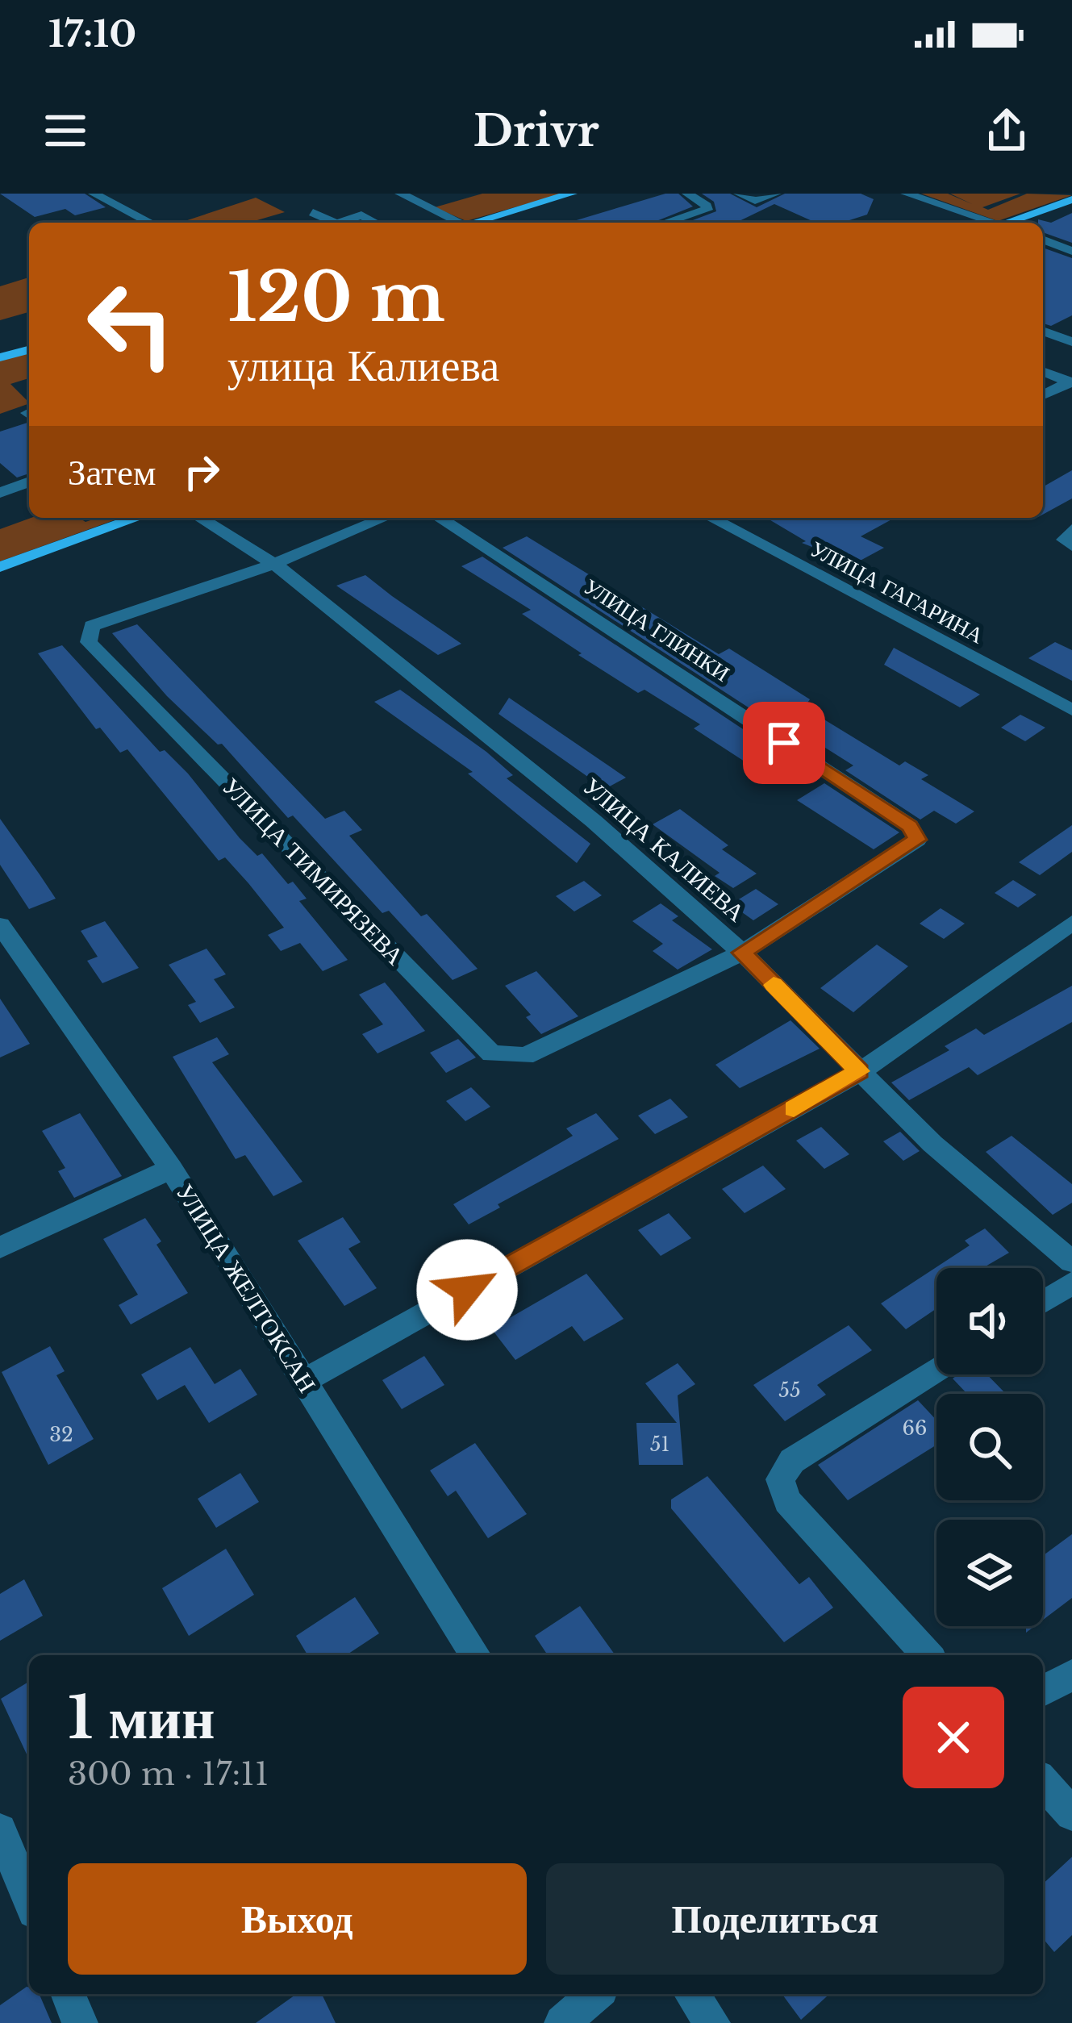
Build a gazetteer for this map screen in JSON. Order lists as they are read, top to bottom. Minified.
{"streets":{"street":["УЛИЦА ГАГАРИНА","УЛИЦА ГЛИНКИ","УЛИЦА КАЛИЕВА","УЛИЦА ТИМИРЯЗЕВА","УЛИЦА ЖЕЛТОКСАН"]},"crossings":[["УЛИЦА ГЛИНКИ","УЛИЦА КАЛИЕВА"],["УЛИЦА ГЛИНКИ","УЛИЦА ТИМИРЯЗЕВА"],["УЛИЦА КАЛИЕВА","УЛИЦА ТИМИРЯЗЕВА"]],"house_numbers":["55","66","32","51"],"page":{"status":"17:10","header":"Drivr","turn":["120 m","улица Калиева"],"then":"Затем","heading":["1 мин","300 m · 17:11"],"buttons":["Выход","Поделиться"]}}
